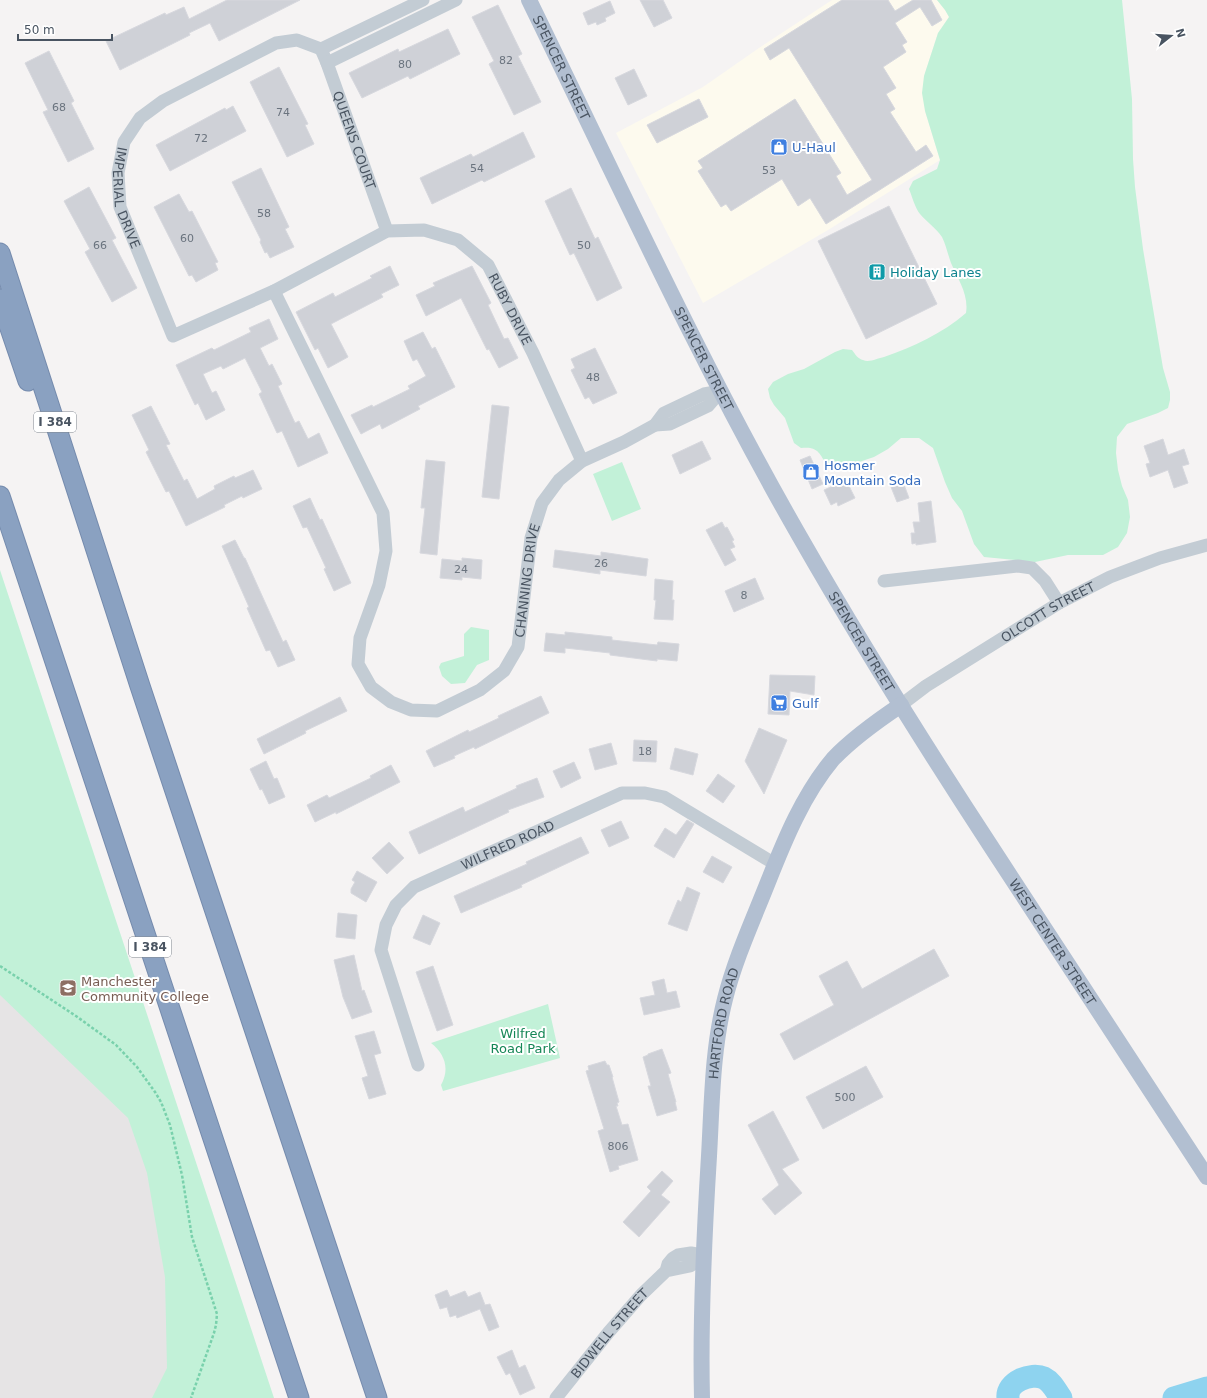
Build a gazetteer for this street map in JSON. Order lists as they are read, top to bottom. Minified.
{"streets":{"highway":["I 384"],"main road":["SPENCER STREET","WEST CENTER STREET","HARTFORD ROAD"],"street":["QUEENS COURT","IMPERIAL DRIVE","RUBY DRIVE","CHANNING DRIVE","OLCOTT STREET","WILFRED ROAD","BIDWELL STREET"]},"crossings":[["SPENCER STREET","CHANNING DRIVE"],["SPENCER STREET","OLCOTT STREET"],["SPENCER STREET","WEST CENTER STREET"],["SPENCER STREET","HARTFORD ROAD"],["QUEENS COURT","IMPERIAL DRIVE"],["QUEENS COURT","RUBY DRIVE"],["IMPERIAL DRIVE","RUBY DRIVE"],["IMPERIAL DRIVE","CHANNING DRIVE"],["RUBY DRIVE","CHANNING DRIVE"],["OLCOTT STREET","WEST CENTER STREET"],["OLCOTT STREET","HARTFORD ROAD"],["WILFRED ROAD","HARTFORD ROAD"],["WEST CENTER STREET","HARTFORD ROAD"],["HARTFORD ROAD","BIDWELL STREET"]],"parks":["Wilfred Road Park"],"places":{"shop":["U-Haul","Hosmer Mountain Soda"],"building":["Holiday Lanes"],"supermarket":["Gulf"],"school or university":["Manchester Community College"]},"house_numbers":["82","80","68","74","72","54","53","58","60","66","50","48","26","24","8","18","500","806"],"scale_bar":"50 m","north":"right"}
